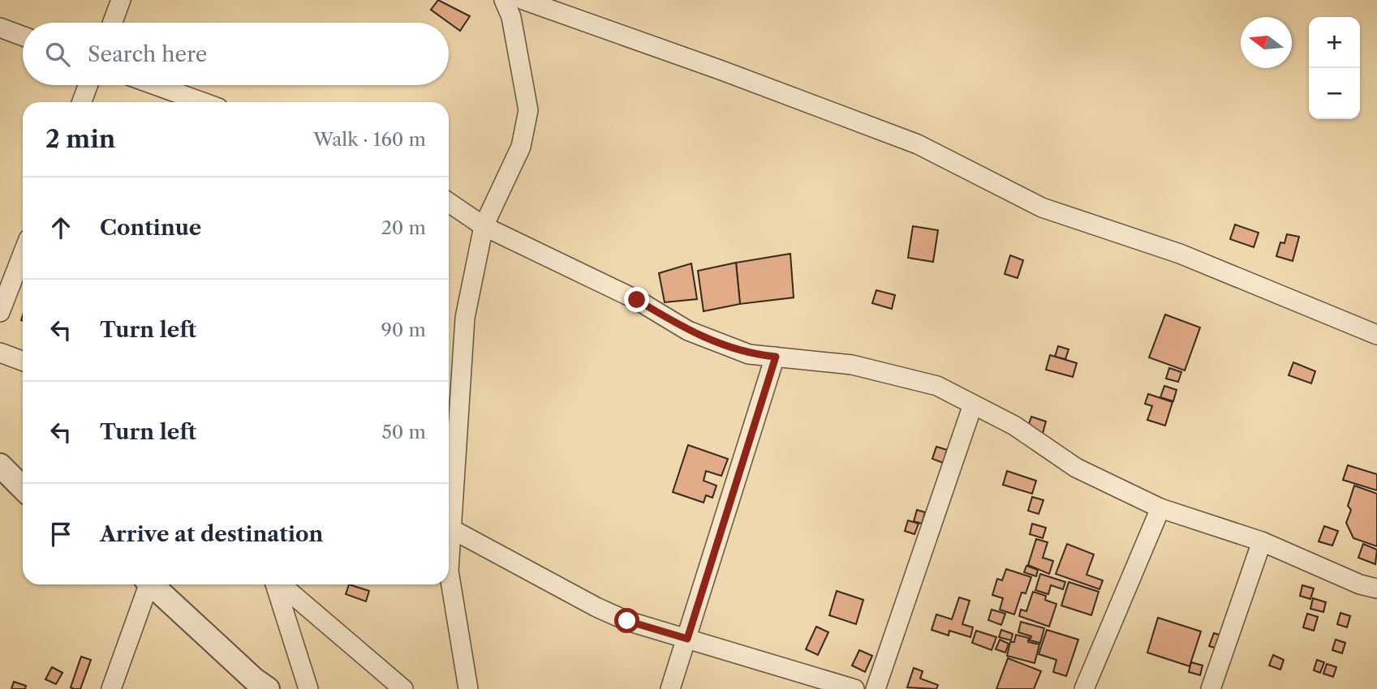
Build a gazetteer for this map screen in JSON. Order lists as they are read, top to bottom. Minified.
{"north":"left","page":{"map_buttons":["+","−"],"search":"Search here","heading":["2 min","Walk · 160 m"],"list":[["Continue","20 m"],["Turn left","90 m"],["Turn left","50 m"],"Arrive at destination"]}}
